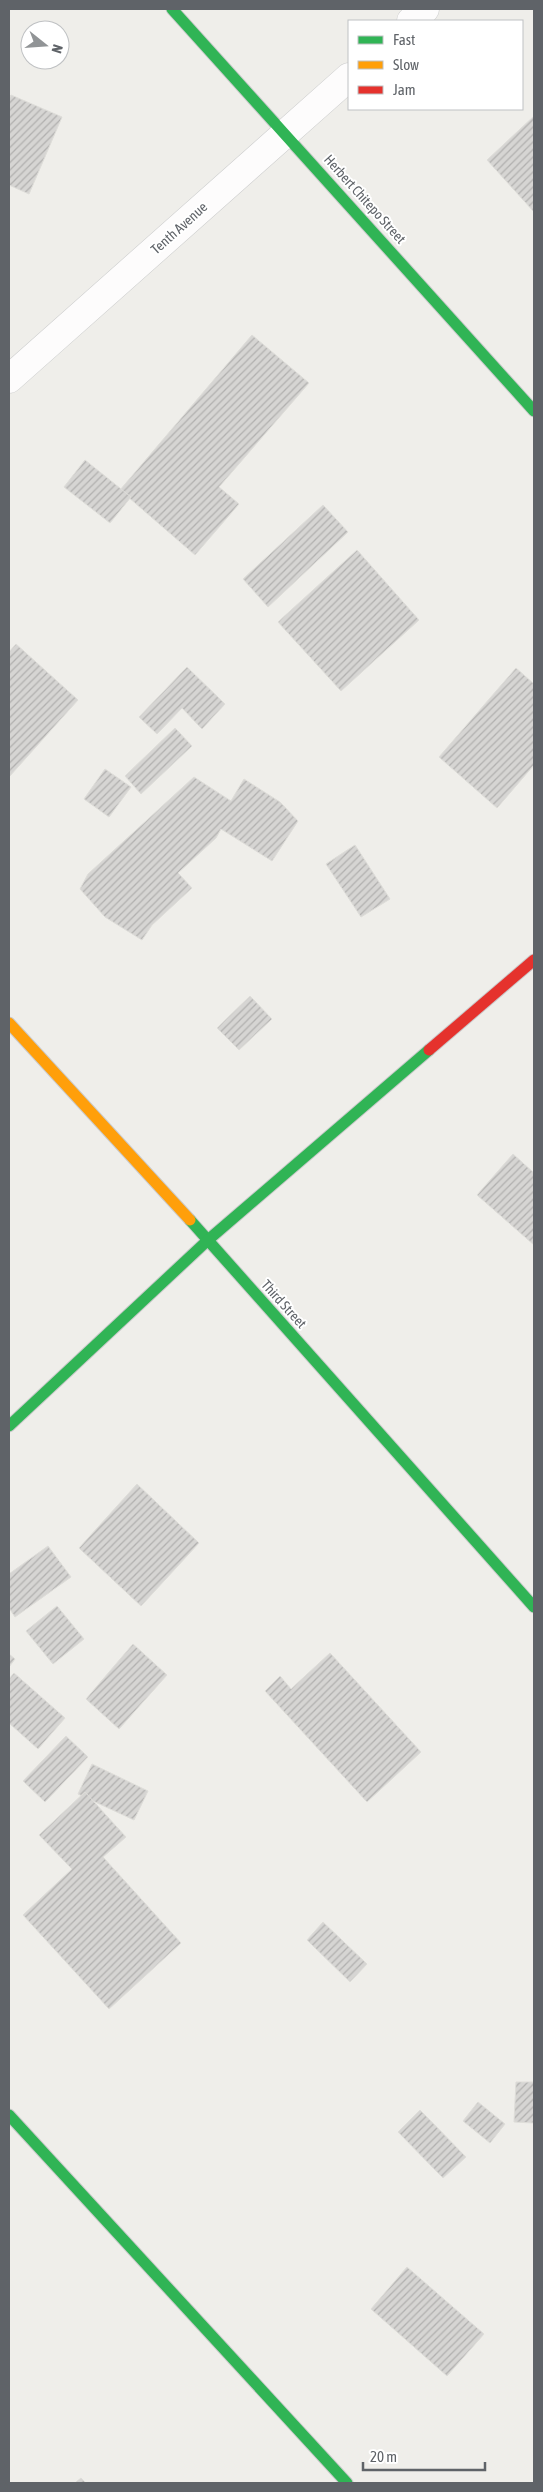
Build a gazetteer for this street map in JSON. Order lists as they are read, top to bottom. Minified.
{"streets":{"street":["Herbert Chitepo Street","Tenth Avenue","Third Street"]},"crossings":[["Herbert Chitepo Street","Tenth Avenue"]],"legend":["Fast","Slow","Jam"],"scale_bar":"20 m","north":"right"}
